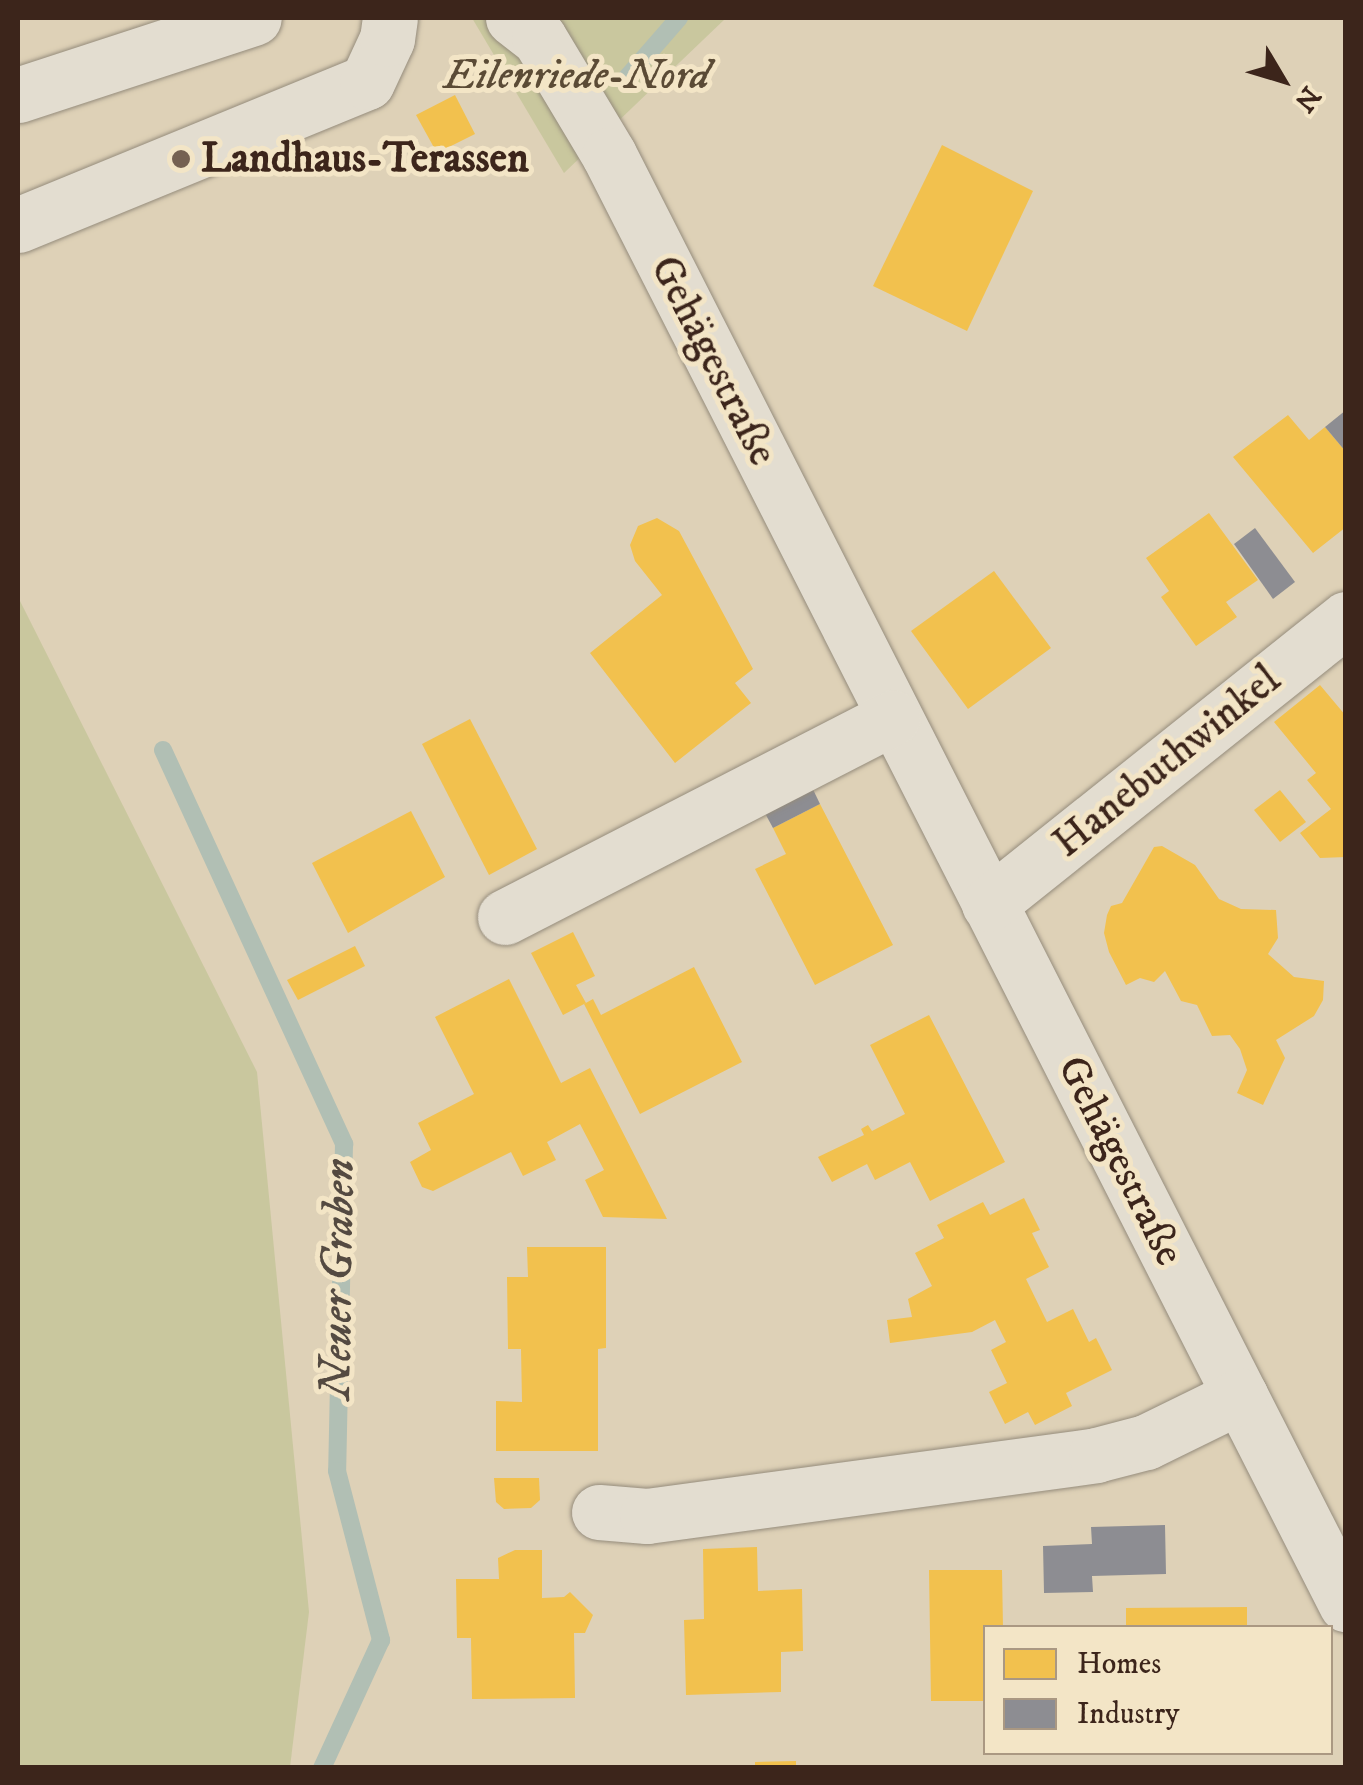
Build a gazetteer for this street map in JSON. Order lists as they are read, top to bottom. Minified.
{"streets":{"street":["Gehägestraße","Hanebuthwinkel"]},"crossings":[["Gehägestraße","Hanebuthwinkel"]],"water":["Neuer Graben"],"parks":["Eilenriede-Nord"],"places":["Landhaus-Terassen"],"legend":["Homes","Industry"],"north":"bottom right"}
